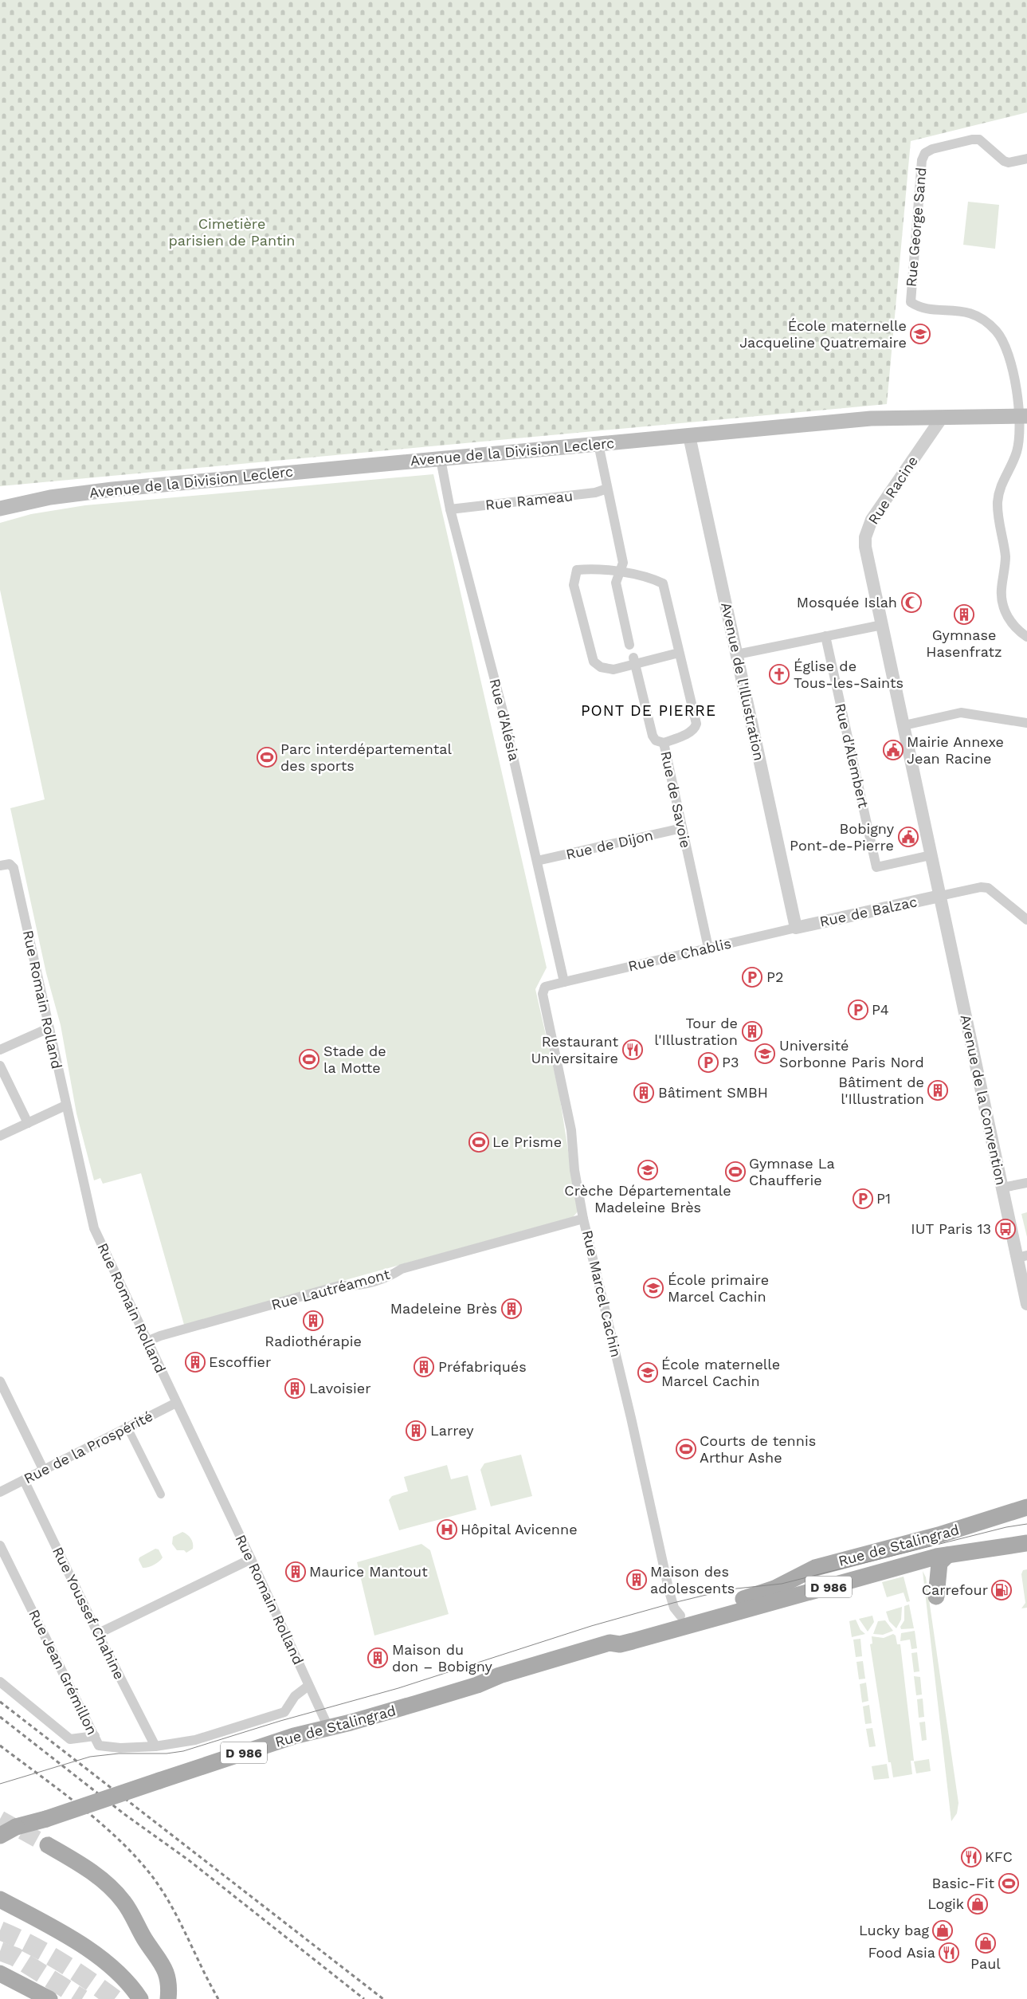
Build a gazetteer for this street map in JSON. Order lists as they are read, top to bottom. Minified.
{"streets":{"main road":["Avenue de la Division Leclerc","Rue de Stalingrad","D 986"],"street":["Rue George Sand","Rue Racine","Rue Rameau","Avenue de l'Illustration","Rue d'Alésia","Rue d'Alembert","Rue de Savoie","Rue de Dijon","Rue de Balzac","Rue de Chablis","Rue Romain Rolland","Avenue de la Convention","Rue Lautréamont","Rue Marcel Cachin","Rue de la Prospérité","Rue Youssef Chahine","Rue Jean Grémillon"]},"crossings":[["Rue George Sand","Avenue de la Division Leclerc"],["Avenue de la Division Leclerc","Rue Racine"],["Avenue de la Division Leclerc","Avenue de l'Illustration"],["Avenue de la Division Leclerc","Rue d'Alésia"],["Rue Racine","Rue d'Alembert"],["Rue Racine","Rue de Balzac"],["Rue Racine","Avenue de la Convention"],["Rue Rameau","Rue d'Alésia"],["Avenue de l'Illustration","Rue de Balzac"],["Avenue de l'Illustration","Rue de Chablis"],["Rue d'Alésia","Rue de Dijon"],["Rue d'Alésia","Rue de Chablis"],["Rue d'Alésia","Rue Marcel Cachin"],["Rue de Savoie","Rue de Dijon"],["Rue de Savoie","Rue de Chablis"],["Rue de Balzac","Rue de Chablis"],["Rue de Balzac","Avenue de la Convention"],["Rue de Chablis","Rue Marcel Cachin"],["Rue Romain Rolland","Rue Lautréamont"],["Rue Romain Rolland","Rue de la Prospérité"],["Rue Romain Rolland","Rue de Stalingrad"],["Rue Romain Rolland","Rue Jean Grémillon"],["Rue Lautréamont","Rue Marcel Cachin"],["Rue Marcel Cachin","Rue de Stalingrad"],["Rue de la Prospérité","Rue Youssef Chahine"],["Rue Youssef Chahine","Rue Jean Grémillon"]],"districts":["PONT DE PIERRE"],"parks":["Cimetière parisien de Pantin"],"places":{"school or university":["École maternelle Jacqueline Quatremaire","Université Sorbonne Paris Nord","Crèche Départementale Madeleine Brès","École primaire Marcel Cachin","École maternelle Marcel Cachin"],"mosque":["Mosquée Islah"],"building":["Gymnase Hasenfratz","Tour de l'Illustration","Bâtiment de l'Illustration","Bâtiment SMBH","Madeleine Brès","Radiothérapie","Escoffier","Préfabriqués","Lavoisier","Larrey","Maurice Mantout","Maison des adolescents","Maison du don – Bobigny"],"church":["Église de Tous-les-Saints"],"public building":["Mairie Annexe Jean Racine","Bobigny Pont-de-Pierre"],"sports":["Parc interdépartemental des sports","Stade de la Motte","Le Prisme","Gymnase La Chaufferie","Courts de tennis Arthur Ashe","Basic-Fit"],"parking":["P2","P4","P3","P1"],"restaurant":["Restaurant Universitaire","KFC","Food Asia"],"bus stop":["IUT Paris 13"],"hospital":["Hôpital Avicenne"],"fuel station":["Carrefour"],"shop":["Logik","Lucky bag","Paul"]}}
